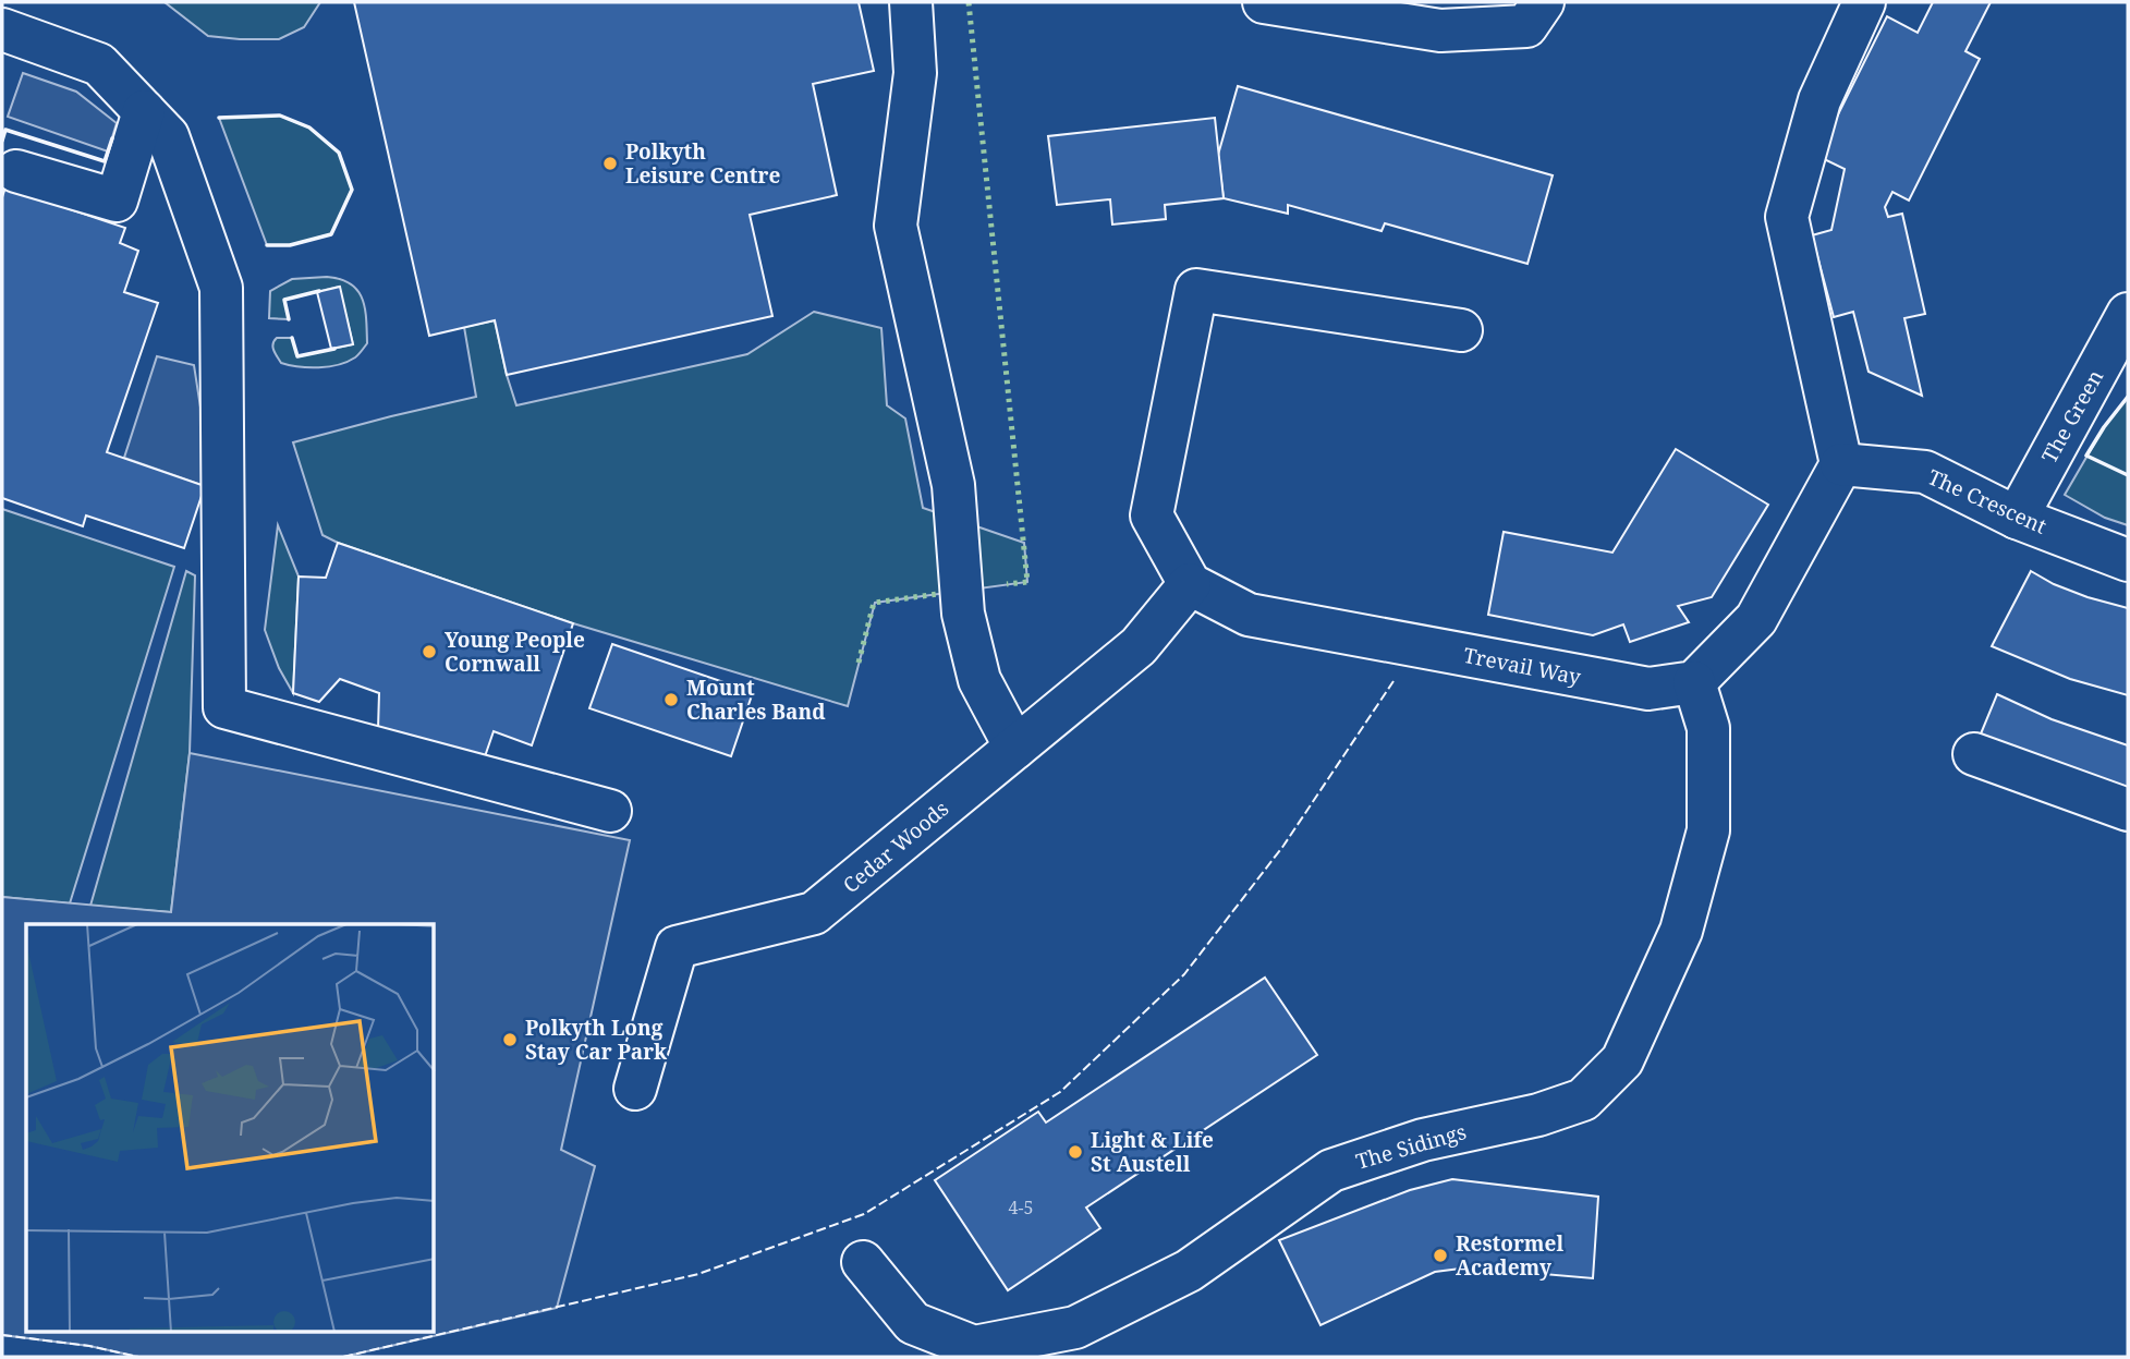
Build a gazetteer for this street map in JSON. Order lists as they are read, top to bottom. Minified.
{"streets":{"street":["The Green","The Crescent","Trevail Way","Cedar Woods","The Sidings"]},"crossings":[["The Green","The Crescent"],["Trevail Way","Cedar Woods"],["Trevail Way","The Sidings"]],"places":["Polkyth Leisure Centre","Young People Cornwall","Mount Charles Band","Polkyth Long Stay Car Park","Light & Life St Austell","Restormel Academy"],"house_numbers":["4-5"]}
